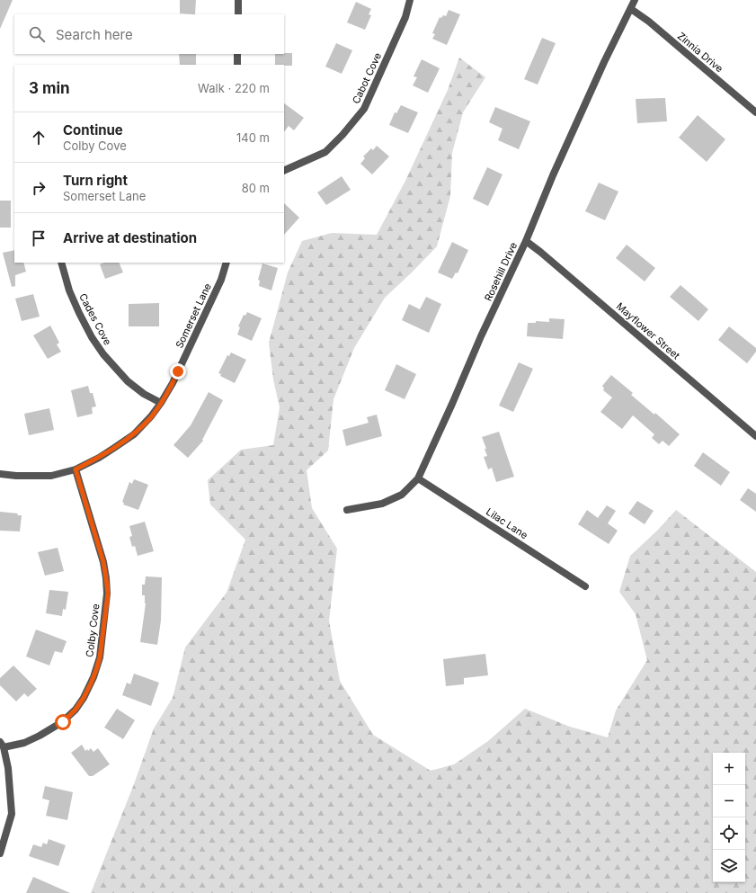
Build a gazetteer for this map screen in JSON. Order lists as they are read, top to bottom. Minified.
{"streets":{"street":["Zinnia Drive","Cabot Cove","Rosehill Drive","Somerset Lane","Cades Cove","Mayflower Street","Lilac Lane","Colby Cove"]},"crossings":[["Zinnia Drive","Rosehill Drive"],["Rosehill Drive","Mayflower Street"],["Rosehill Drive","Lilac Lane"],["Somerset Lane","Cades Cove"],["Somerset Lane","Colby Cove"]],"page":{"search":"Search here","heading":["3 min","Walk · 220 m"],"list":[["Continue","Colby Cove","140 m"],["Turn right","Somerset Lane","80 m"],"Arrive at destination"],"map_buttons":["+","−"]}}
